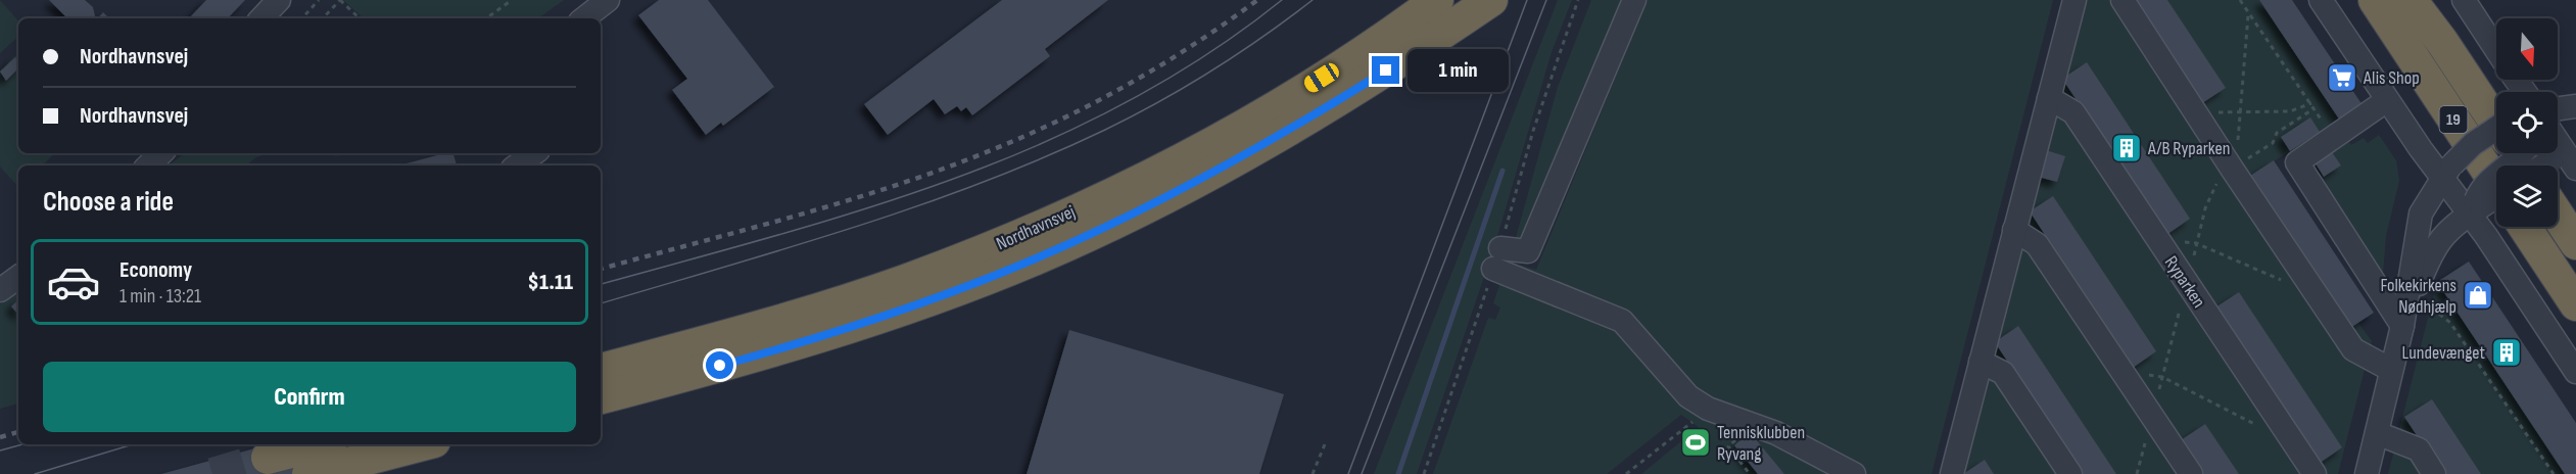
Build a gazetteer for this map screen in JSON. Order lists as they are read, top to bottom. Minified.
{"streets":{"highway":["19","Nordhavnsvej"],"street":["Ryparken"]},"places":{"supermarket":["Alis Shop"],"building":["A/B Ryparken","Lundevænget"],"shop":["Folkekirkens Nødhjælp"],"sports":["Tennisklubben Ryvang"]},"north":"bottom","page":{"banner":["Nordhavnsvej","Nordhavnsvej"],"bubble":"1 min","heading":"Choose a ride","list":[{"name":"Economy","note":"1 min · 13:21","value":"$1.11"}],"buttons":"Confirm"}}
